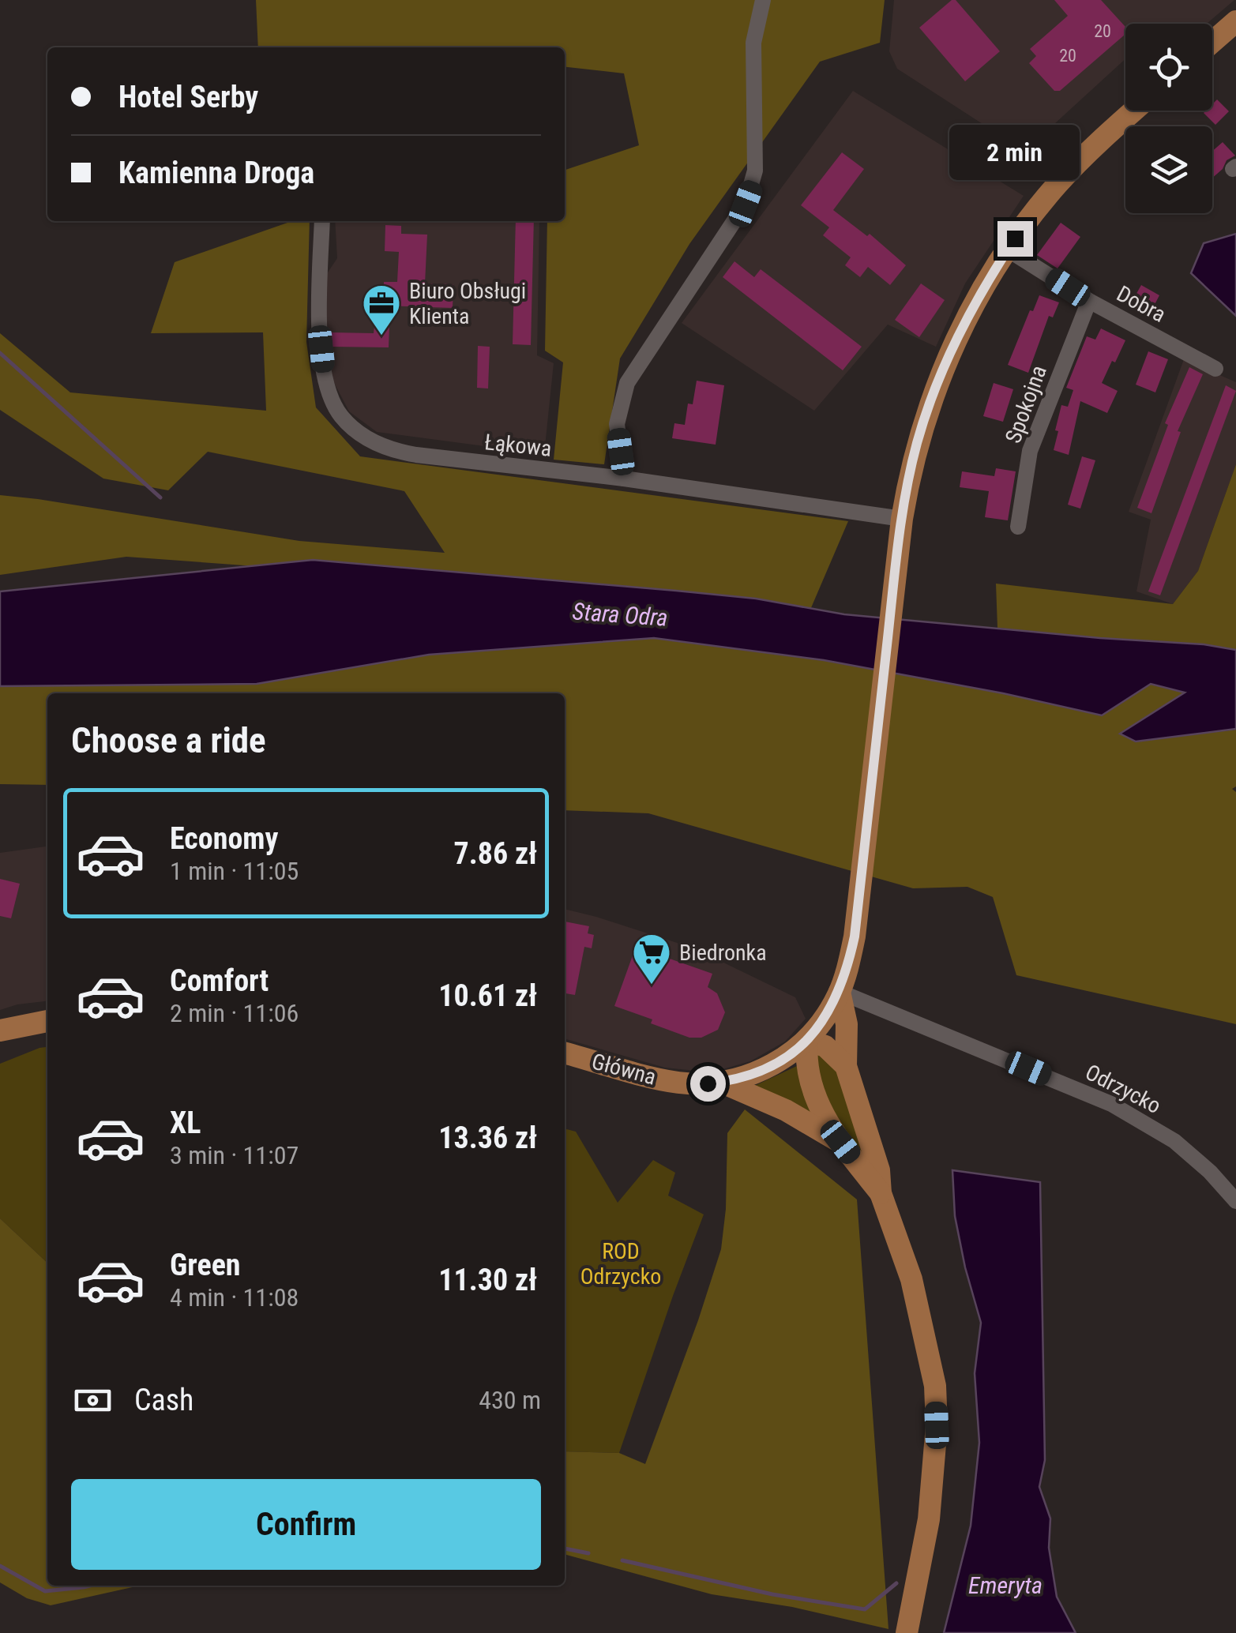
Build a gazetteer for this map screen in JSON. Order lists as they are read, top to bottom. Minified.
{"streets":{"main road":["Główna"],"street":["Dobra","Spokojna","Łąkowa","Odrzycko"]},"crossings":[["Dobra","Spokojna"],["Główna","Odrzycko"]],"water":["Stara Odra","Emeryta"],"parks":["ROD Odrzycko"],"places":{"office":["Biuro Obsługi Klienta"],"supermarket":["Biedronka"]},"house_numbers":["20","20"],"page":{"banner":["Hotel Serby","Kamienna Droga"],"bubble":"2 min","heading":"Choose a ride","list":[{"name":"Economy","note":"1 min · 11:05","value":"7.86 zł"},{"name":"Comfort","note":"2 min · 11:06","value":"10.61 zł"},{"name":"XL","note":"3 min · 11:07","value":"13.36 zł"},{"name":"Green","note":"4 min · 11:08","value":"11.30 zł"}],"pay":["Cash","430 m"],"buttons":"Confirm"}}
